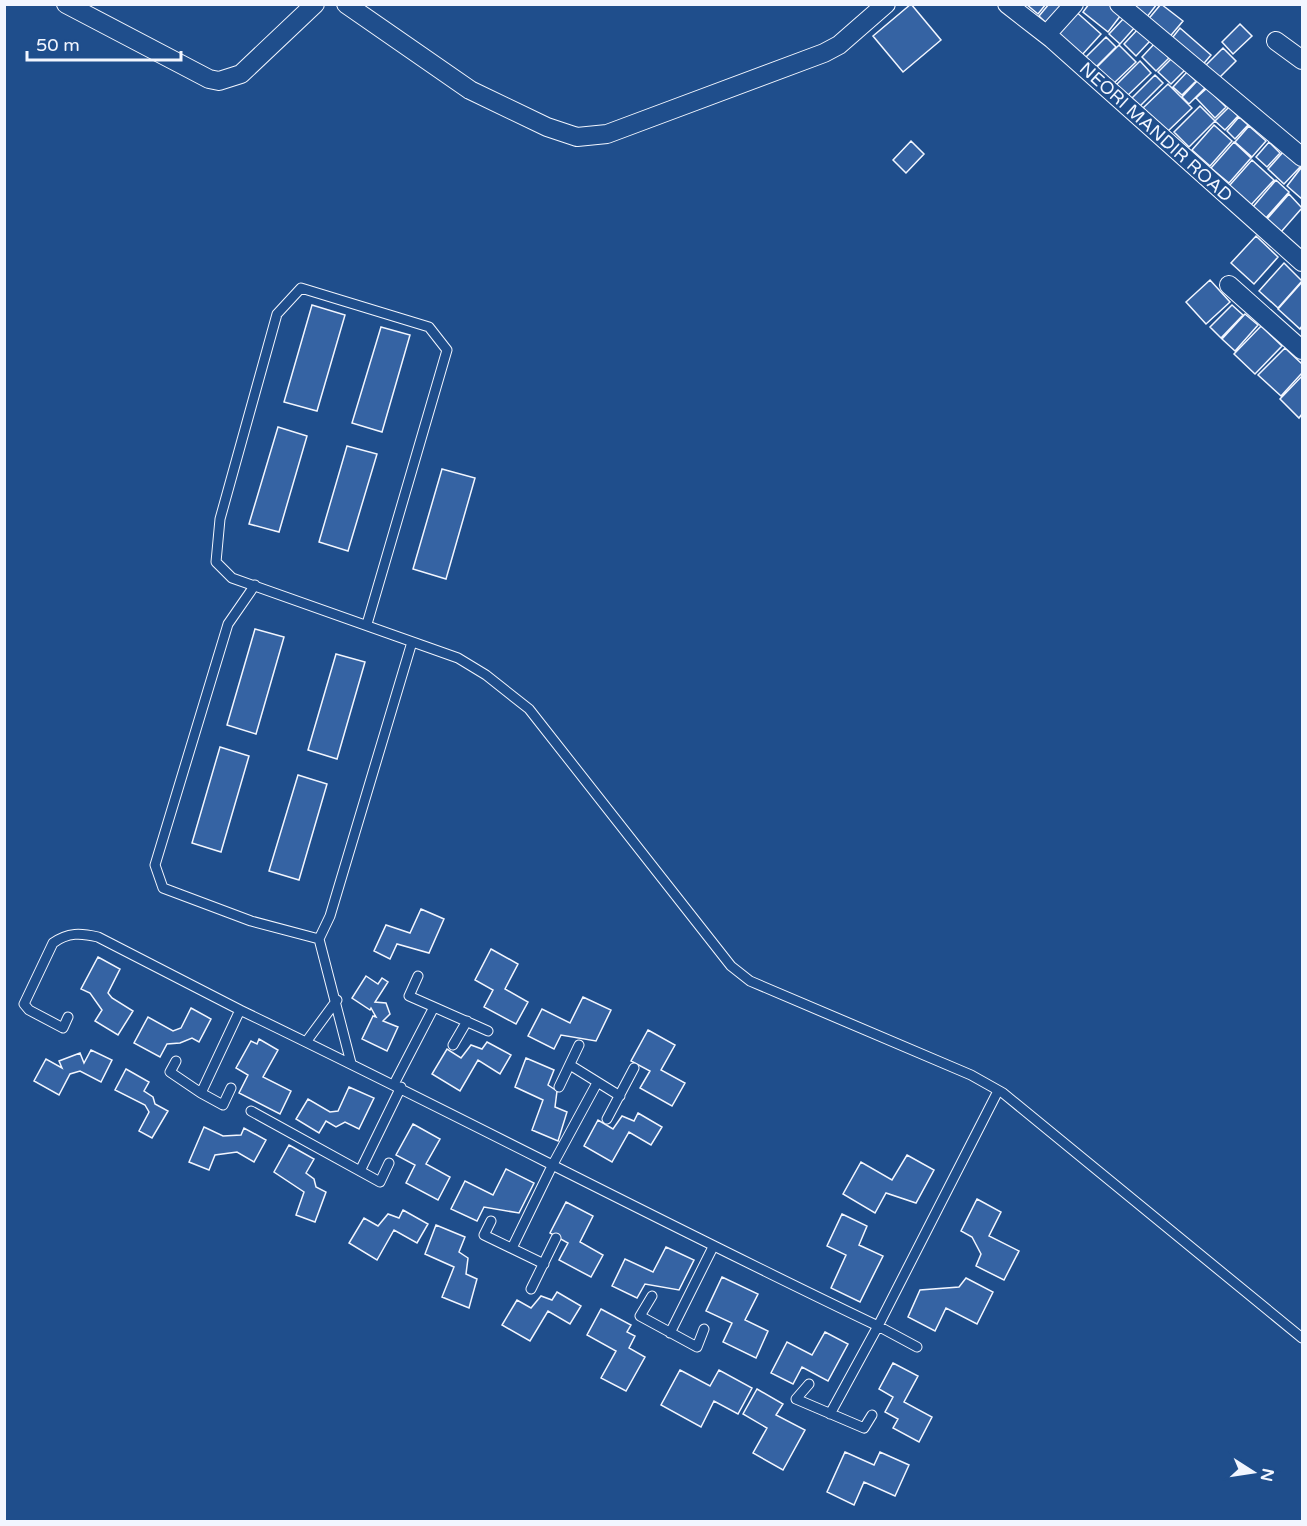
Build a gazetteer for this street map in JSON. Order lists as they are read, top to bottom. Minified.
{"streets":{"street":["NEORI MANDIR ROAD"]},"scale_bar":"50 m","north":"right"}
